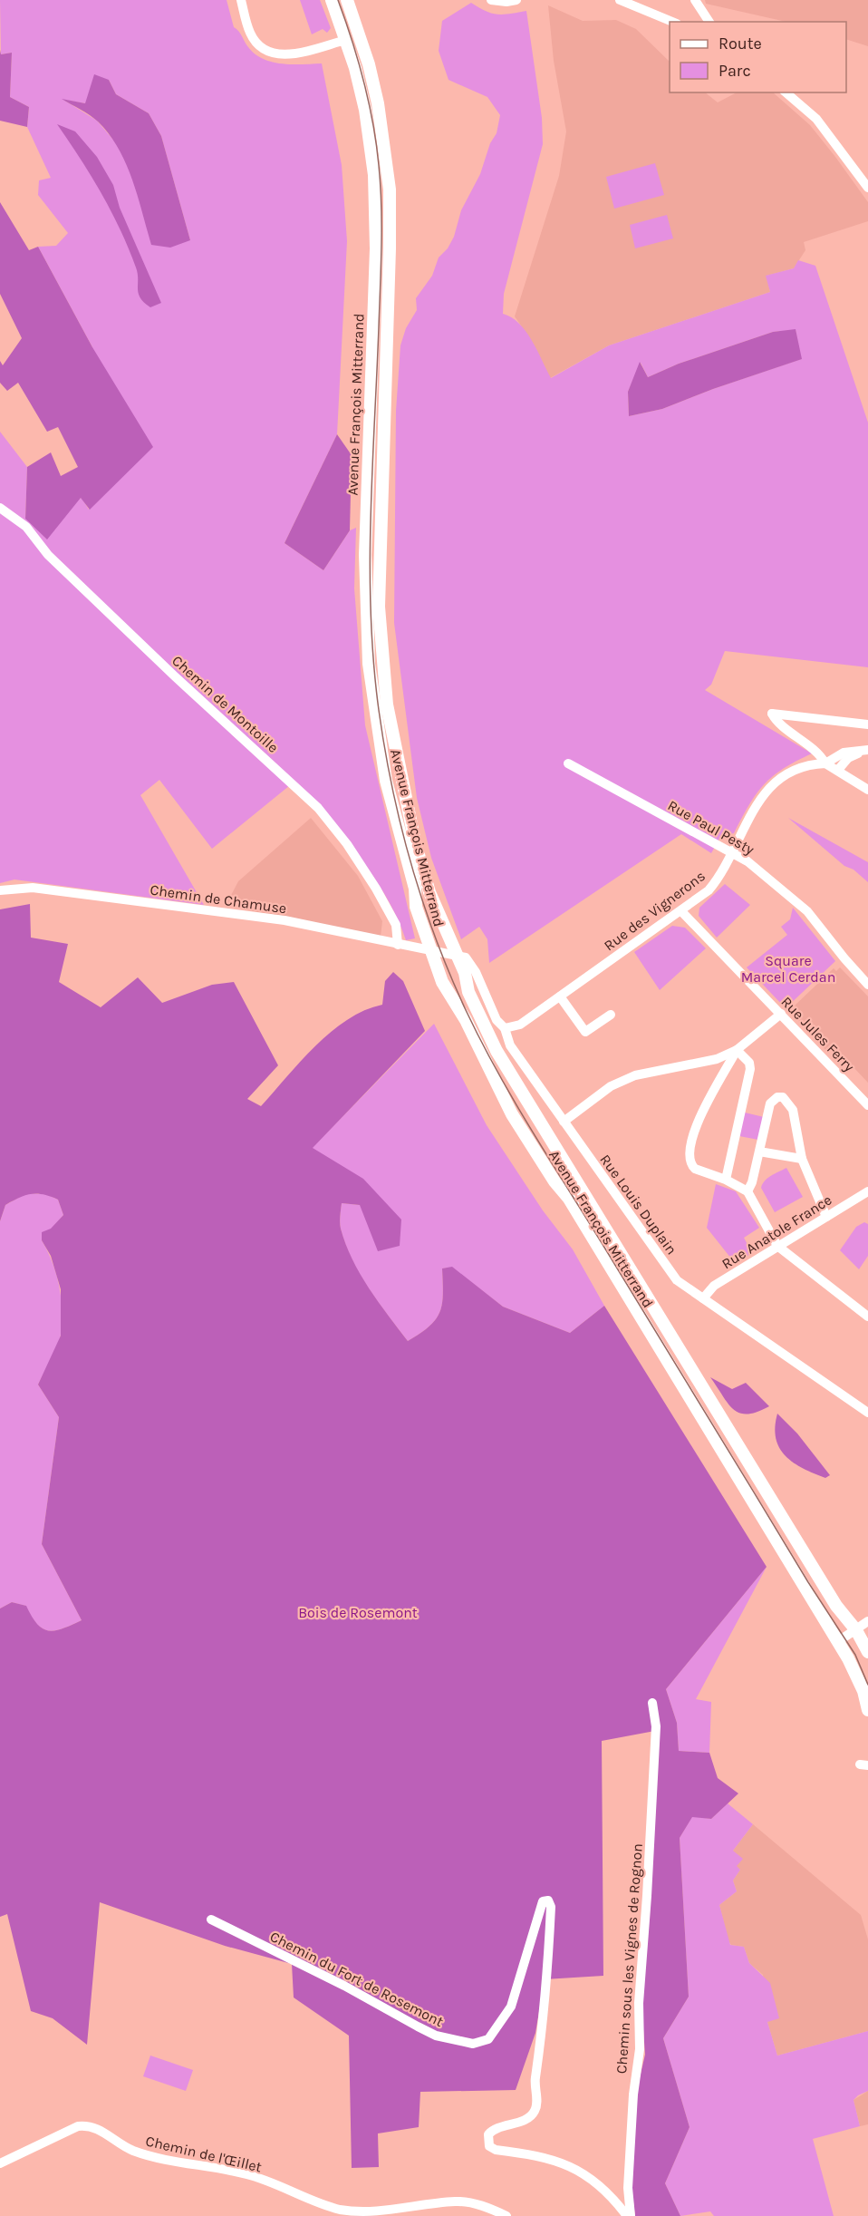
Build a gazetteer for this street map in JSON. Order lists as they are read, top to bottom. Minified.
{"streets":{"main road":["Avenue François Mitterrand"],"street":["Chemin de Montoille","Rue Paul Pesty","Chemin de Chamuse","Rue des Vignerons","Rue Jules Ferry","Rue Louis Duplain","Rue Anatole France","Chemin sous les Vignes de Rognon","Chemin du Fort de Rosemont","Chemin de l'Œillet"]},"crossings":[["Avenue François Mitterrand","Chemin de Chamuse"],["Avenue François Mitterrand","Rue Louis Duplain"],["Chemin de Montoille","Chemin de Chamuse"],["Rue Paul Pesty","Rue des Vignerons"],["Chemin de Chamuse","Rue Louis Duplain"],["Rue des Vignerons","Rue Jules Ferry"],["Rue des Vignerons","Rue Louis Duplain"],["Rue Louis Duplain","Rue Anatole France"],["Chemin sous les Vignes de Rognon","Chemin du Fort de Rosemont"]],"parks":["Square Marcel Cerdan","Bois de Rosemont"],"legend":["Route","Parc"]}
